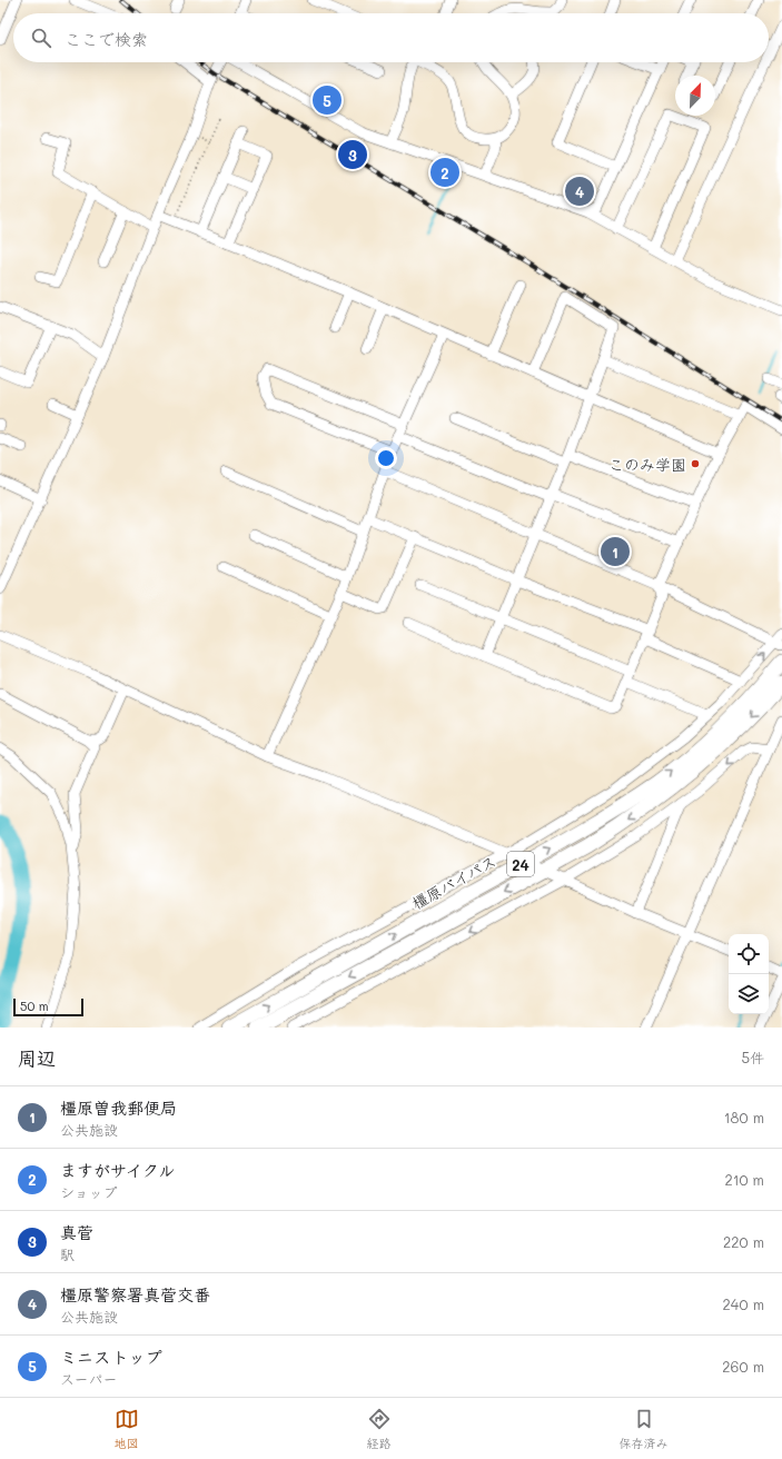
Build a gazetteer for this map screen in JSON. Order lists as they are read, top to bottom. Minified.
{"streets":{"highway":["24","橿原バイパス"]},"places":["このみ学園"],"scale_bar":"50 m","north":"top right","page":{"search":"ここで検索","pins":["5","3","2","4","1"],"scale":"50 m","heading":["周辺","5件"],"list":[{"mark":"1","name":"橿原曽我郵便局","note":"公共施設","value":"180 m"},{"mark":"2","name":"ますがサイクル","note":"ショップ","value":"210 m"},{"mark":"3","name":"真菅","note":"駅","value":"220 m"},{"mark":"4","name":"橿原警察署真菅交番","note":"公共施設","value":"240 m"},{"mark":"5","name":"ミニストップ","note":"スーパー","value":"260 m"}],"nav":["地図","経路","保存済み"]}}
